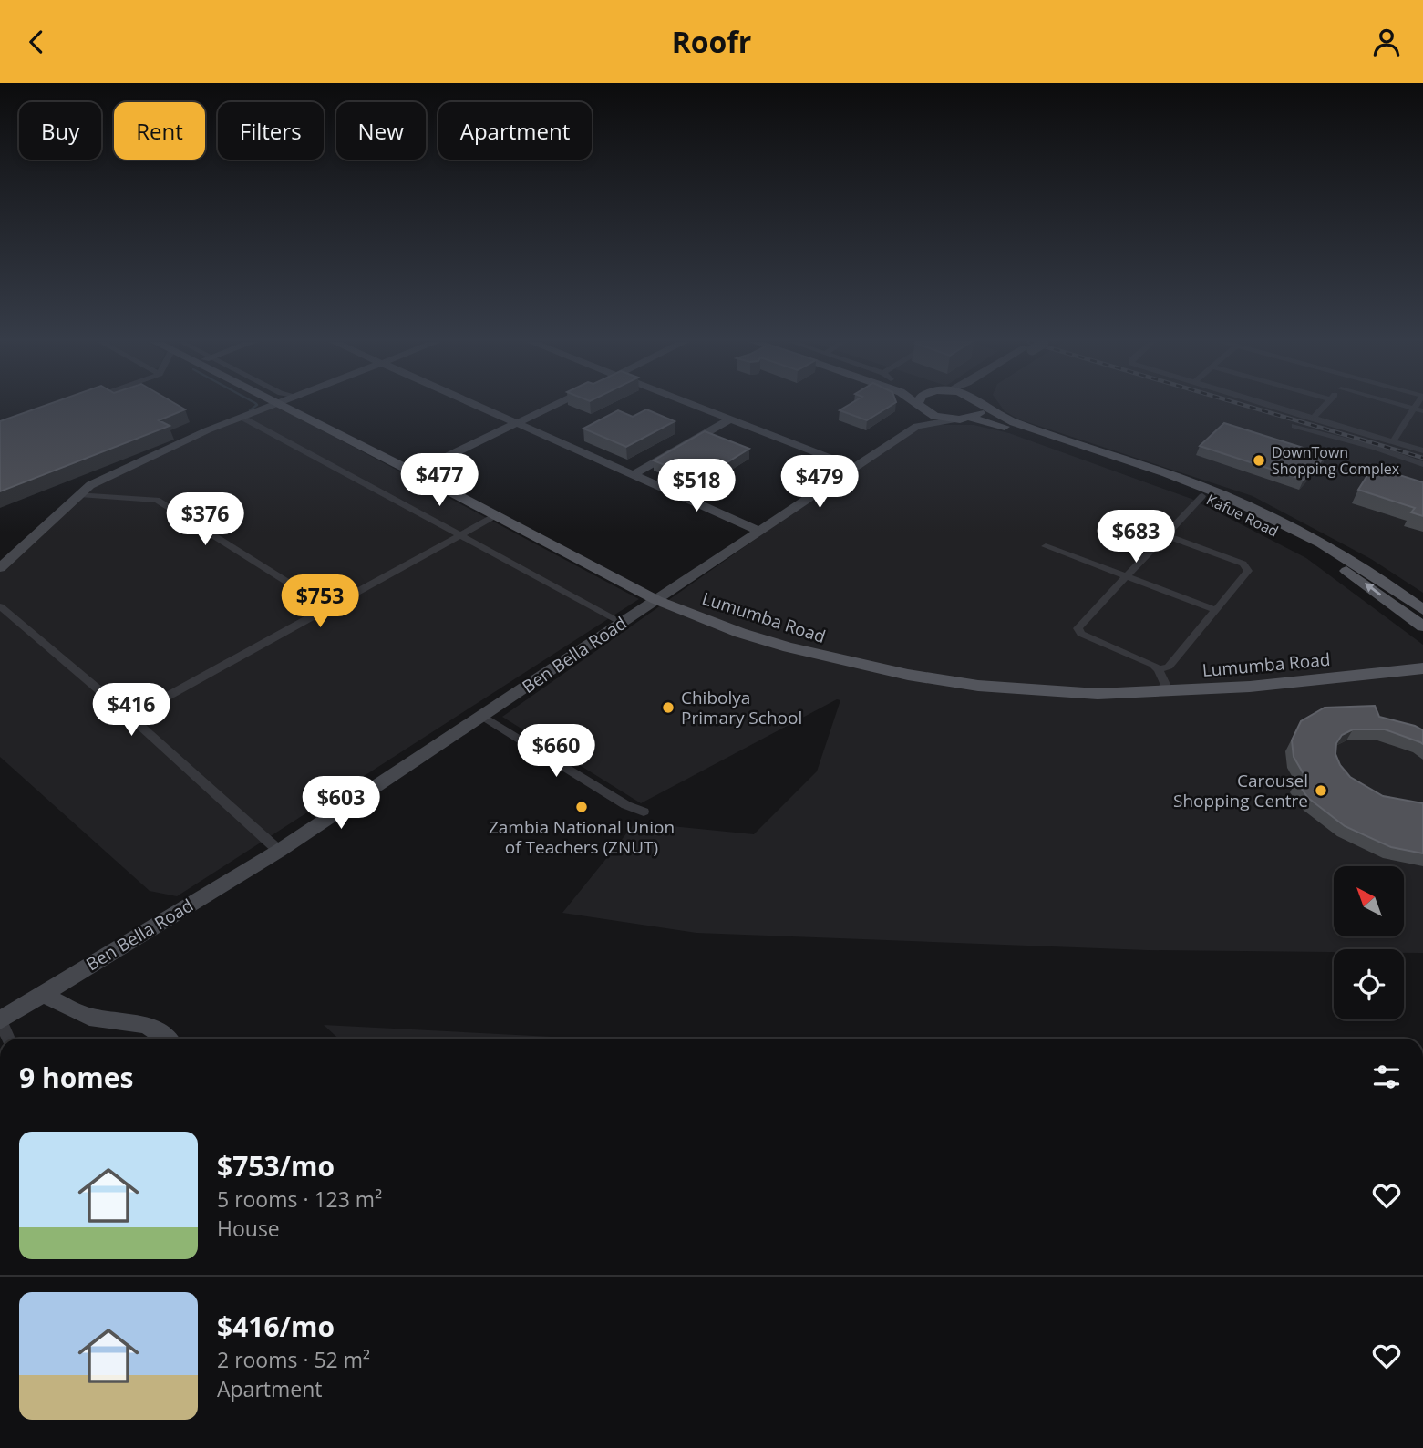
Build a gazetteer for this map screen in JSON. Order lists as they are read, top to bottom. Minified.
{"streets":{"main road":["Kafue Road","Lumumba Road","Ben Bella Road"]},"crossings":[["Kafue Road","Ben Bella Road"],["Lumumba Road","Ben Bella Road"]],"places":["DownTown Shopping Complex","Chibolya Primary School","Carousel Shopping Centre","Zambia National Union of Teachers (ZNUT)"],"north":"top left","page":{"header":"Roofr","chip":["Buy","Rent","Filters","New","Apartment"],"price":["$477","$479","$518","$376","$683","$753","$416","$660","$603"],"heading":"9 homes","list":[{"name":"$753/mo","note":"5 rooms · 123 m² · House"},{"name":"$416/mo","note":"2 rooms · 52 m² · Apartment"}]}}
